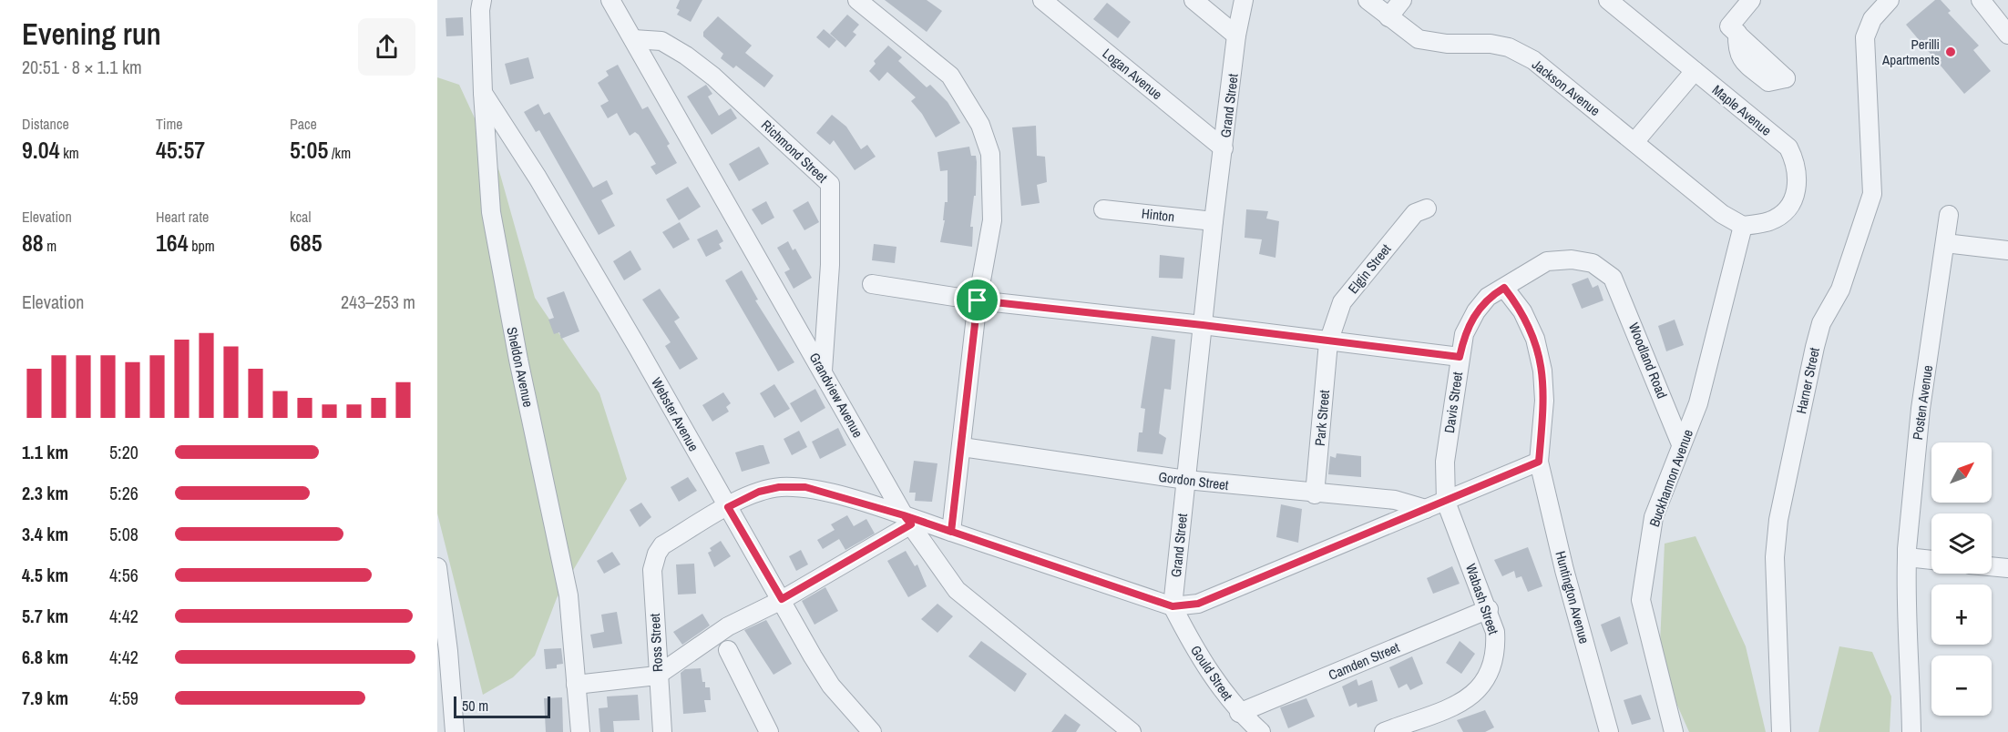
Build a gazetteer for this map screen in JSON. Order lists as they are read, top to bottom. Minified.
{"streets":{"street":["Logan Avenue","Jackson Avenue","Grand Street","Maple Avenue","Richmond Street","Hinton","Elgin Street","Woodland Road","Sheldon Avenue","Harner Street","Grandview Avenue","Davis Street","Posten Avenue","Webster Avenue","Park Street","Buckhannon Avenue","Gordon Street","Huntington Avenue","Wabash Street","Ross Street","Camden Street","Gould Street"]},"crossings":[["Logan Avenue","Grand Street"],["Jackson Avenue","Maple Avenue"],["Jackson Avenue","Buckhannon Avenue"],["Grand Street","Hinton"],["Grand Street","Gordon Street"],["Grand Street","Gould Street"],["Maple Avenue","Buckhannon Avenue"],["Richmond Street","Grandview Avenue"],["Elgin Street","Park Street"],["Woodland Road","Davis Street"],["Woodland Road","Buckhannon Avenue"],["Sheldon Avenue","Webster Avenue"],["Davis Street","Huntington Avenue"],["Davis Street","Wabash Street"],["Webster Avenue","Ross Street"],["Park Street","Gordon Street"],["Wabash Street","Camden Street"],["Camden Street","Gould Street"]],"places":["Perilli Apartments"],"scale_bar":"50 m","north":"top right","page":{"heading":["Evening run","20:51 · 8 × 1.1 km"],"stats":[["Distance","9.04 km"],["Time","45:57"],["Pace","5:05 /km"],["Elevation","88 m"],["Heart rate","164 bpm"],["kcal","685"]],"chart":["Elevation","243–253 m"],"list":[{"name":"1.1 km","note":"5:20"},{"name":"2.3 km","note":"5:26"},{"name":"3.4 km","note":"5:08"},{"name":"4.5 km","note":"4:56"},{"name":"5.7 km","note":"4:42"},{"name":"6.8 km","note":"4:42"},{"name":"7.9 km","note":"4:59"}],"map_buttons":["+","−"],"scale":"50 m"}}
